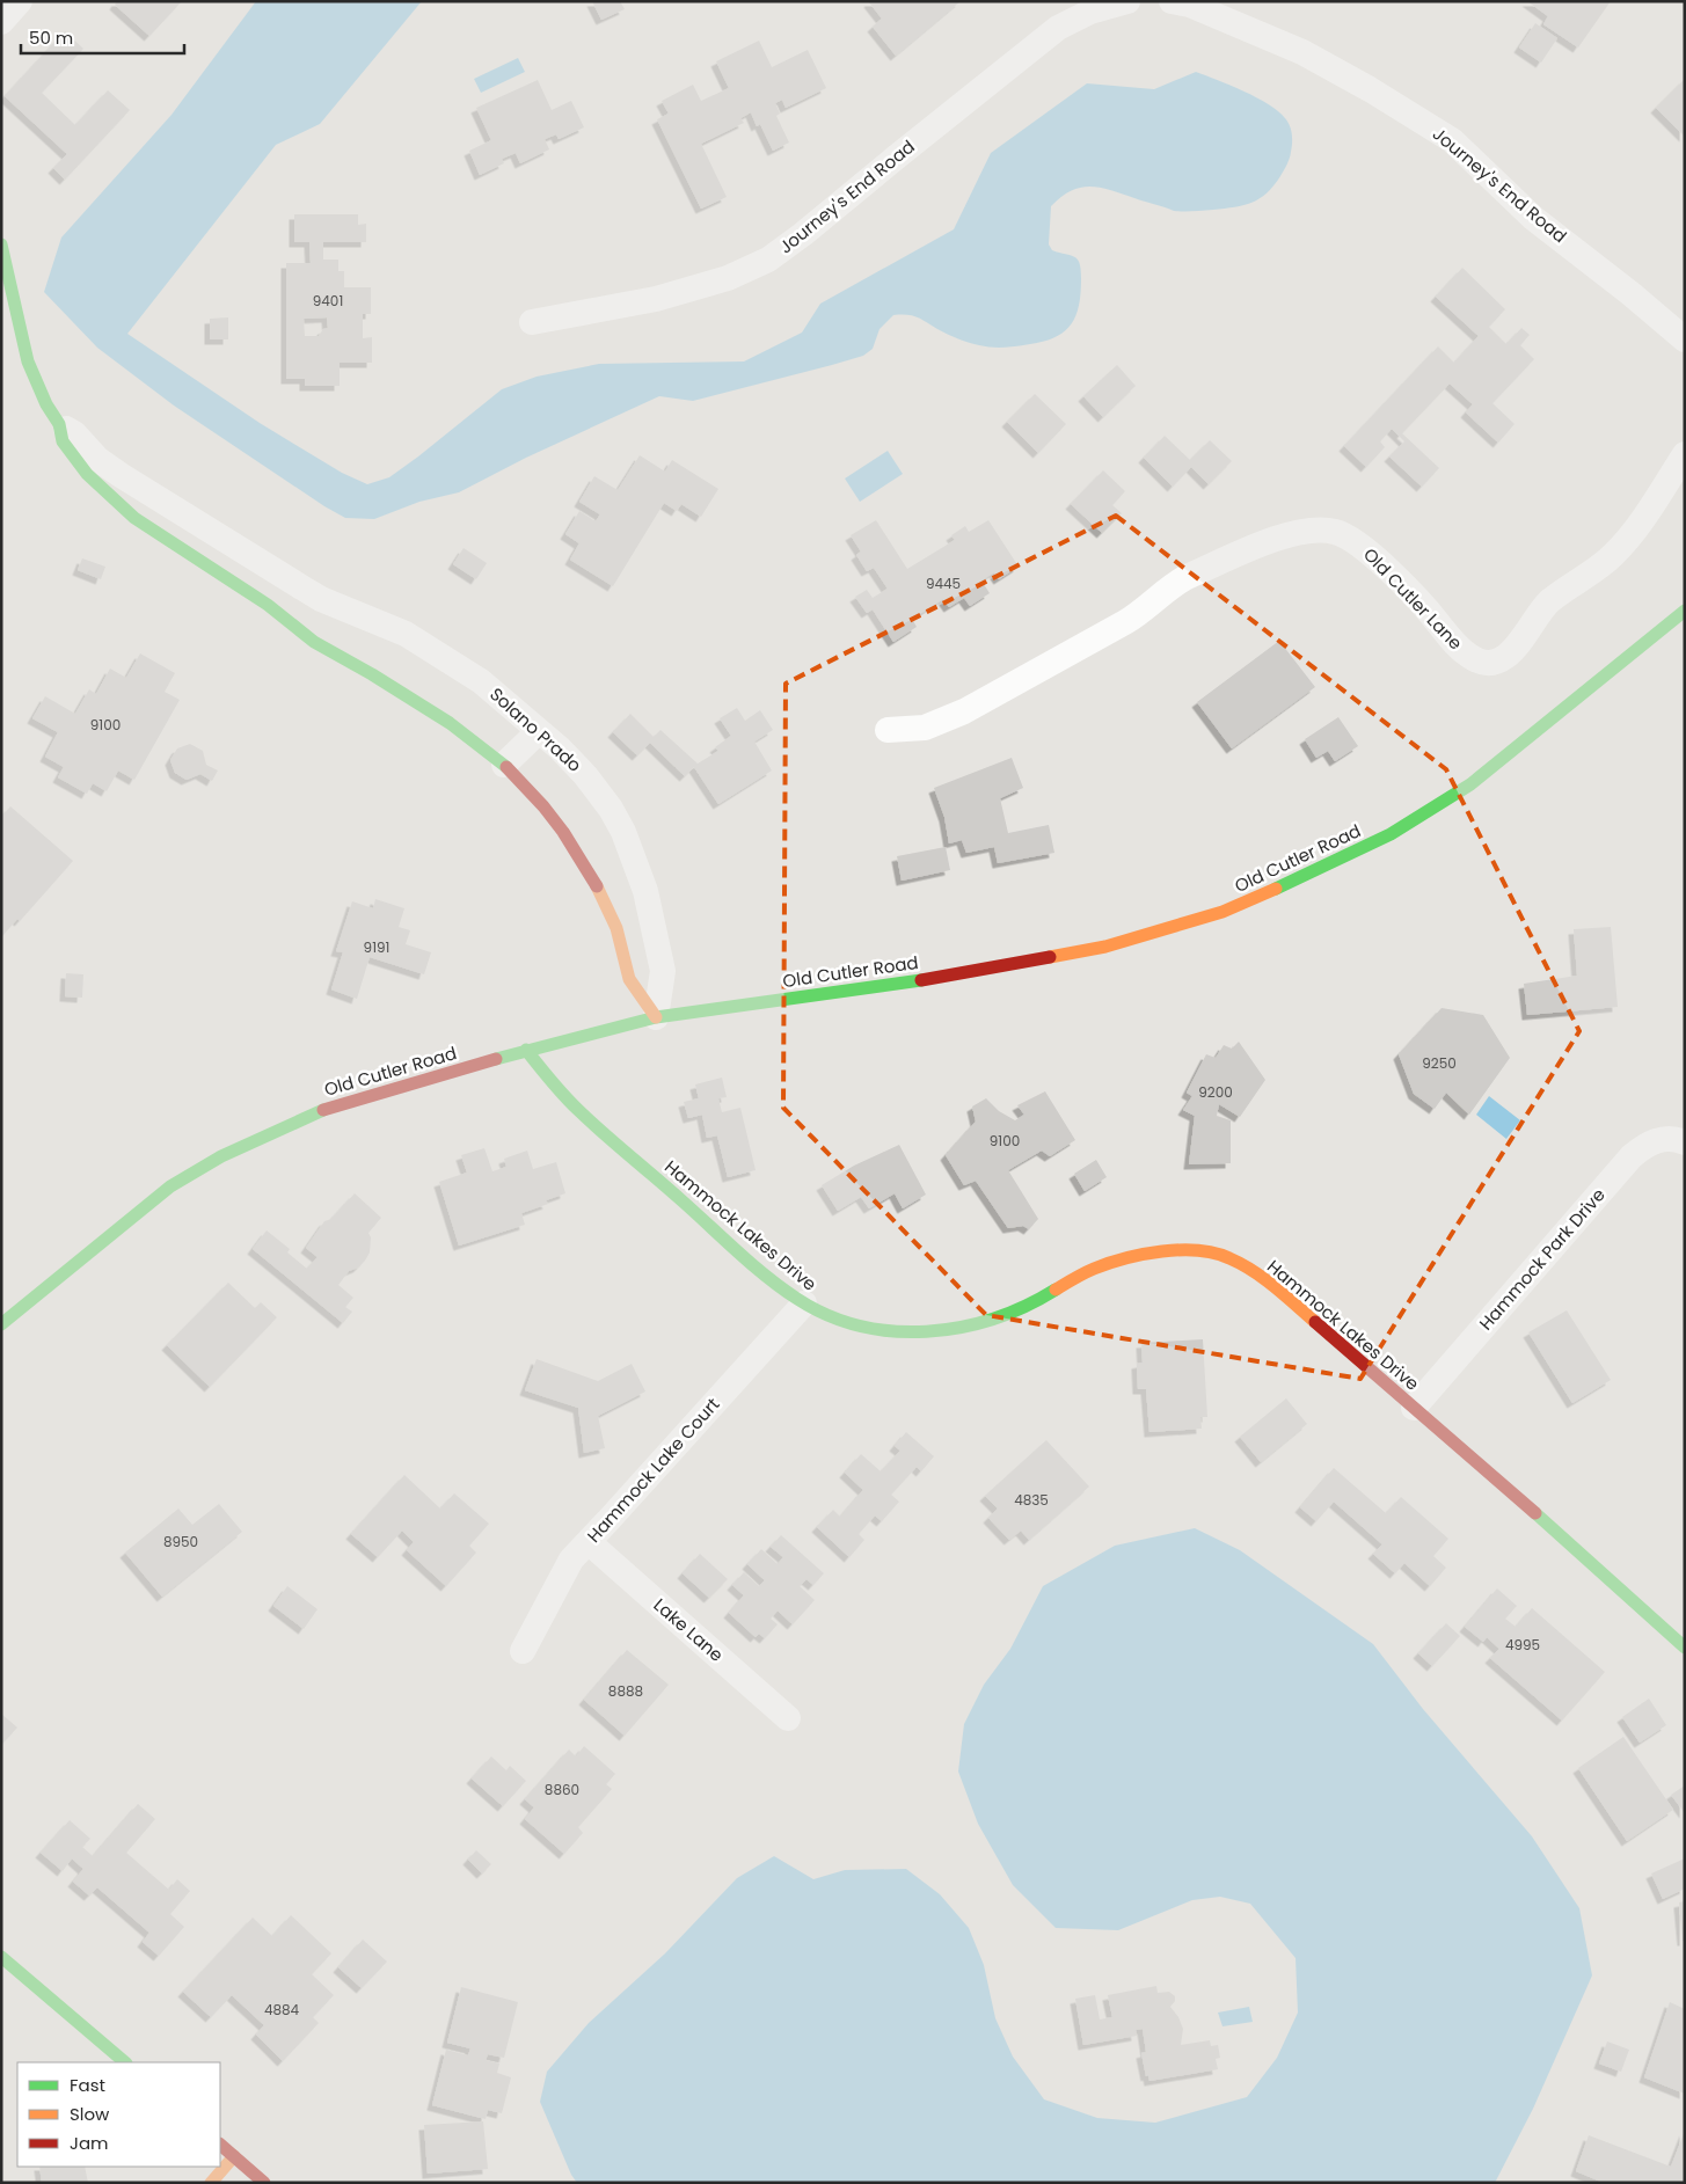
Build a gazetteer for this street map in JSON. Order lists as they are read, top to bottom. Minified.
{"streets":{"street":["Journey's End Road","Old Cutler Lane","Solano Prado","Old Cutler Road","Hammock Lakes Drive","Hammock Park Drive","Hammock Lake Court","Lake Lane"]},"crossings":[["Solano Prado","Old Cutler Road"],["Old Cutler Road","Hammock Lakes Drive"],["Hammock Lakes Drive","Hammock Park Drive"],["Hammock Lakes Drive","Hammock Lake Court"],["Hammock Lake Court","Lake Lane"]],"house_numbers":["9401","9445","9100","9191","9250","9200","9100","4835","8950","4995","8888","8860","4884"],"legend":["Fast","Slow","Jam"],"scale_bar":"50 m"}
